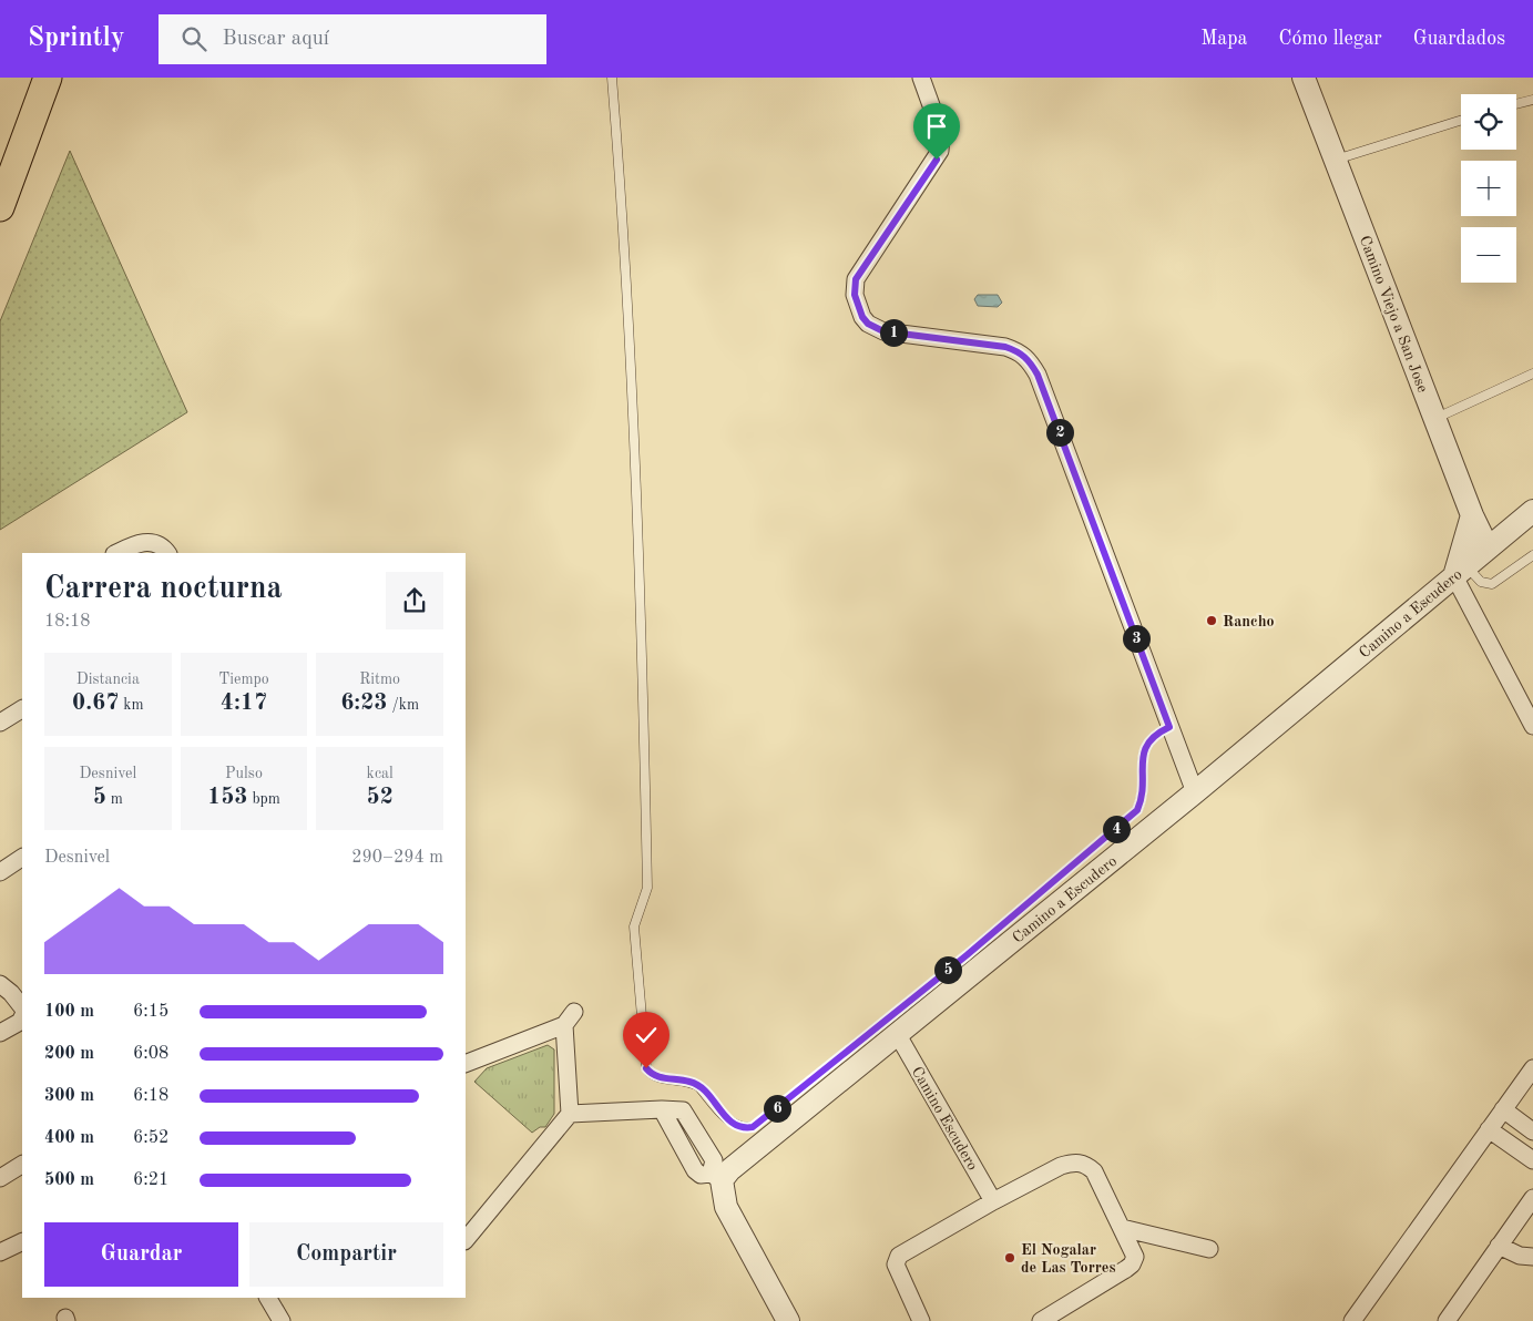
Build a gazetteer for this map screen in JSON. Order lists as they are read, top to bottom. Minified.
{"streets":{"street":["Camino Viejo a San Jose","Camino a Escudero","Camino Escudero"]},"crossings":[["Camino Viejo a San Jose","Camino a Escudero"],["Camino a Escudero","Camino Escudero"]],"places":["Rancho","El Nogalar de Las Torres"],"page":{"header":"Sprintly","search":"Buscar aquí","nav":["Mapa","Cómo llegar","Guardados"],"map_buttons":["+","−"],"pins":["1","2","3","4","5","6"],"heading":["Carrera nocturna","18:18"],"stats":[["Distancia","0.67 km"],["Tiempo","4:17"],["Ritmo","6:23 /km"],["Desnivel","5 m"],["Pulso","153 bpm"],["kcal","52"]],"chart":["Desnivel","290–294 m"],"list":[{"name":"100 m","note":"6:15"},{"name":"200 m","note":"6:08"},{"name":"300 m","note":"6:18"},{"name":"400 m","note":"6:52"},{"name":"500 m","note":"6:21"}],"buttons":["Guardar","Compartir"]}}
